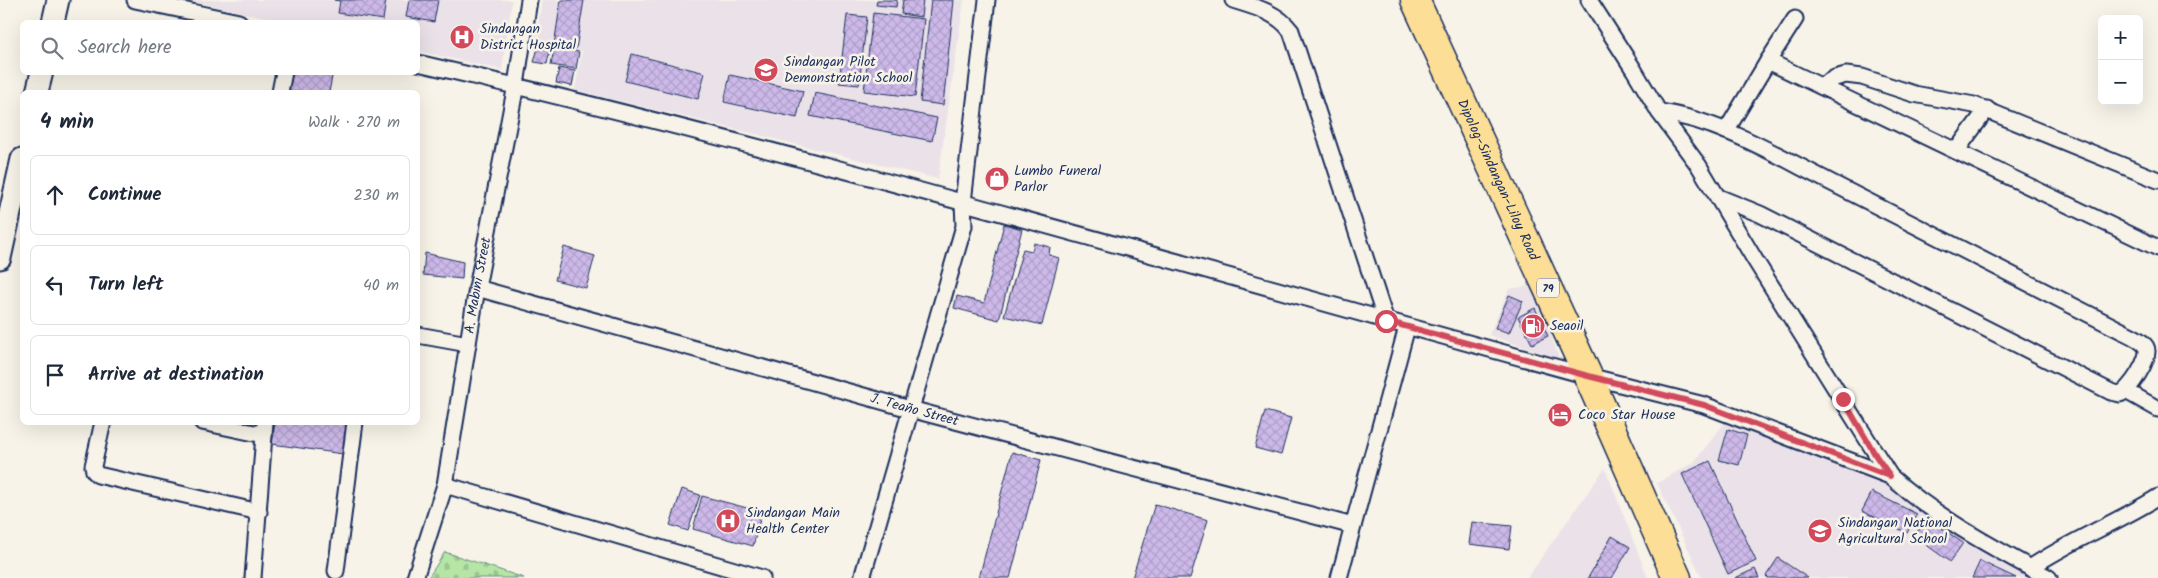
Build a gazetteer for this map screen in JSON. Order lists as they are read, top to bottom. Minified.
{"streets":{"highway":["Dipolog-Sindangan-Liloy Road","79"],"street":["A. Mabini Street","J. Teaño Street"]},"crossings":[["A. Mabini Street","J. Teaño Street"]],"places":{"hospital":["Sindangan District Hospital","Sindangan Main Health Center"],"school or university":["Sindangan Pilot Demonstration School","Sindangan National Agricultural School"],"shop":["Lumbo Funeral Parlor"],"fuel station":["Seaoil"],"hotel":["Coco Star House"]},"page":{"map_buttons":["+","−"],"search":"Search here","heading":["4 min","Walk · 270 m"],"list":[["Continue","230 m"],["Turn left","40 m"],"Arrive at destination"]}}
